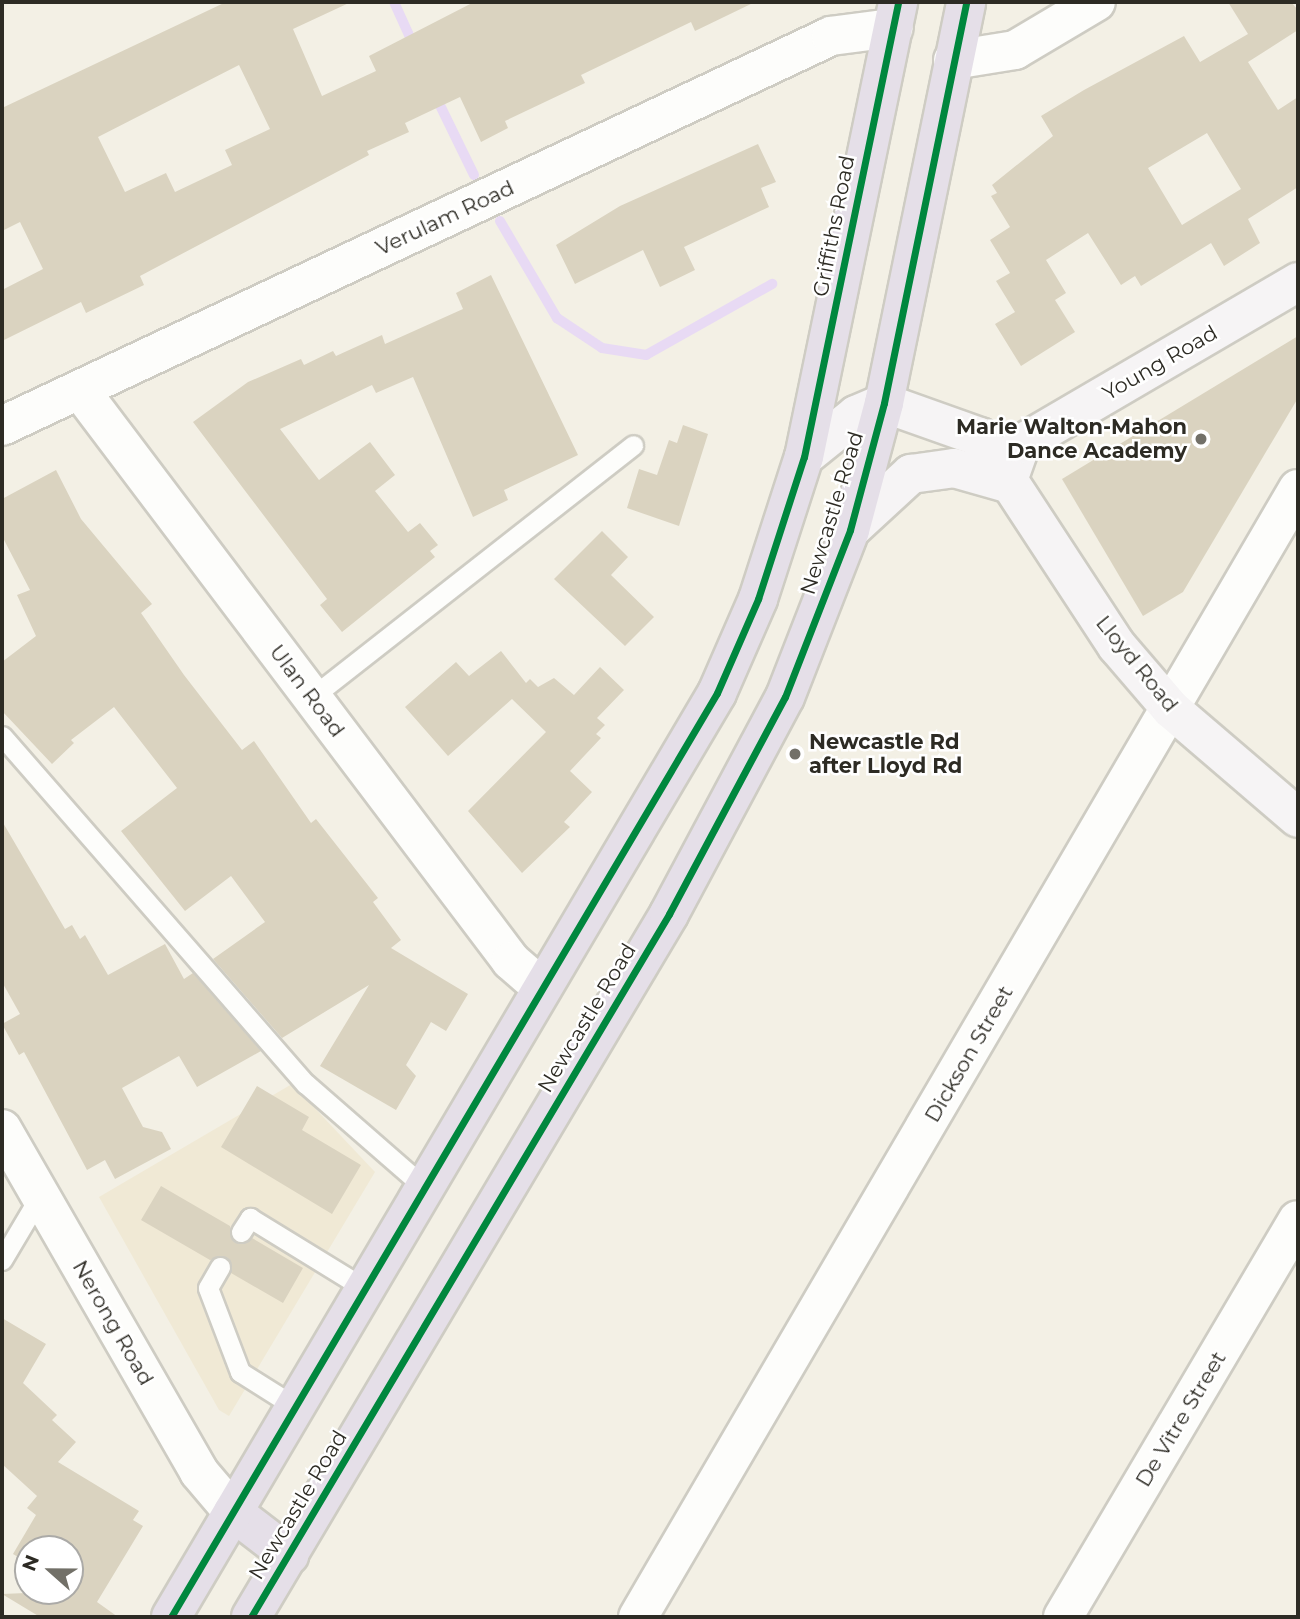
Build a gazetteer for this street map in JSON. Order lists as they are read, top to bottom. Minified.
{"streets":{"highway":["Griffiths Road","Newcastle Road"],"street":["Verulam Road","Young Road","Lloyd Road","Ulan Road","Dickson Street","Nerong Road","De Vitre Street"]},"crossings":[["Verulam Road","Griffiths Road"],["Verulam Road","Ulan Road"],["Griffiths Road","Newcastle Road"],["Young Road","Lloyd Road"],["Newcastle Road","Lloyd Road"],["Newcastle Road","Ulan Road"],["Newcastle Road","Nerong Road"],["Lloyd Road","Dickson Street"]],"places":["Marie Walton-Mahon Dance Academy","Newcastle Rd after Lloyd Rd"],"north":"left"}
